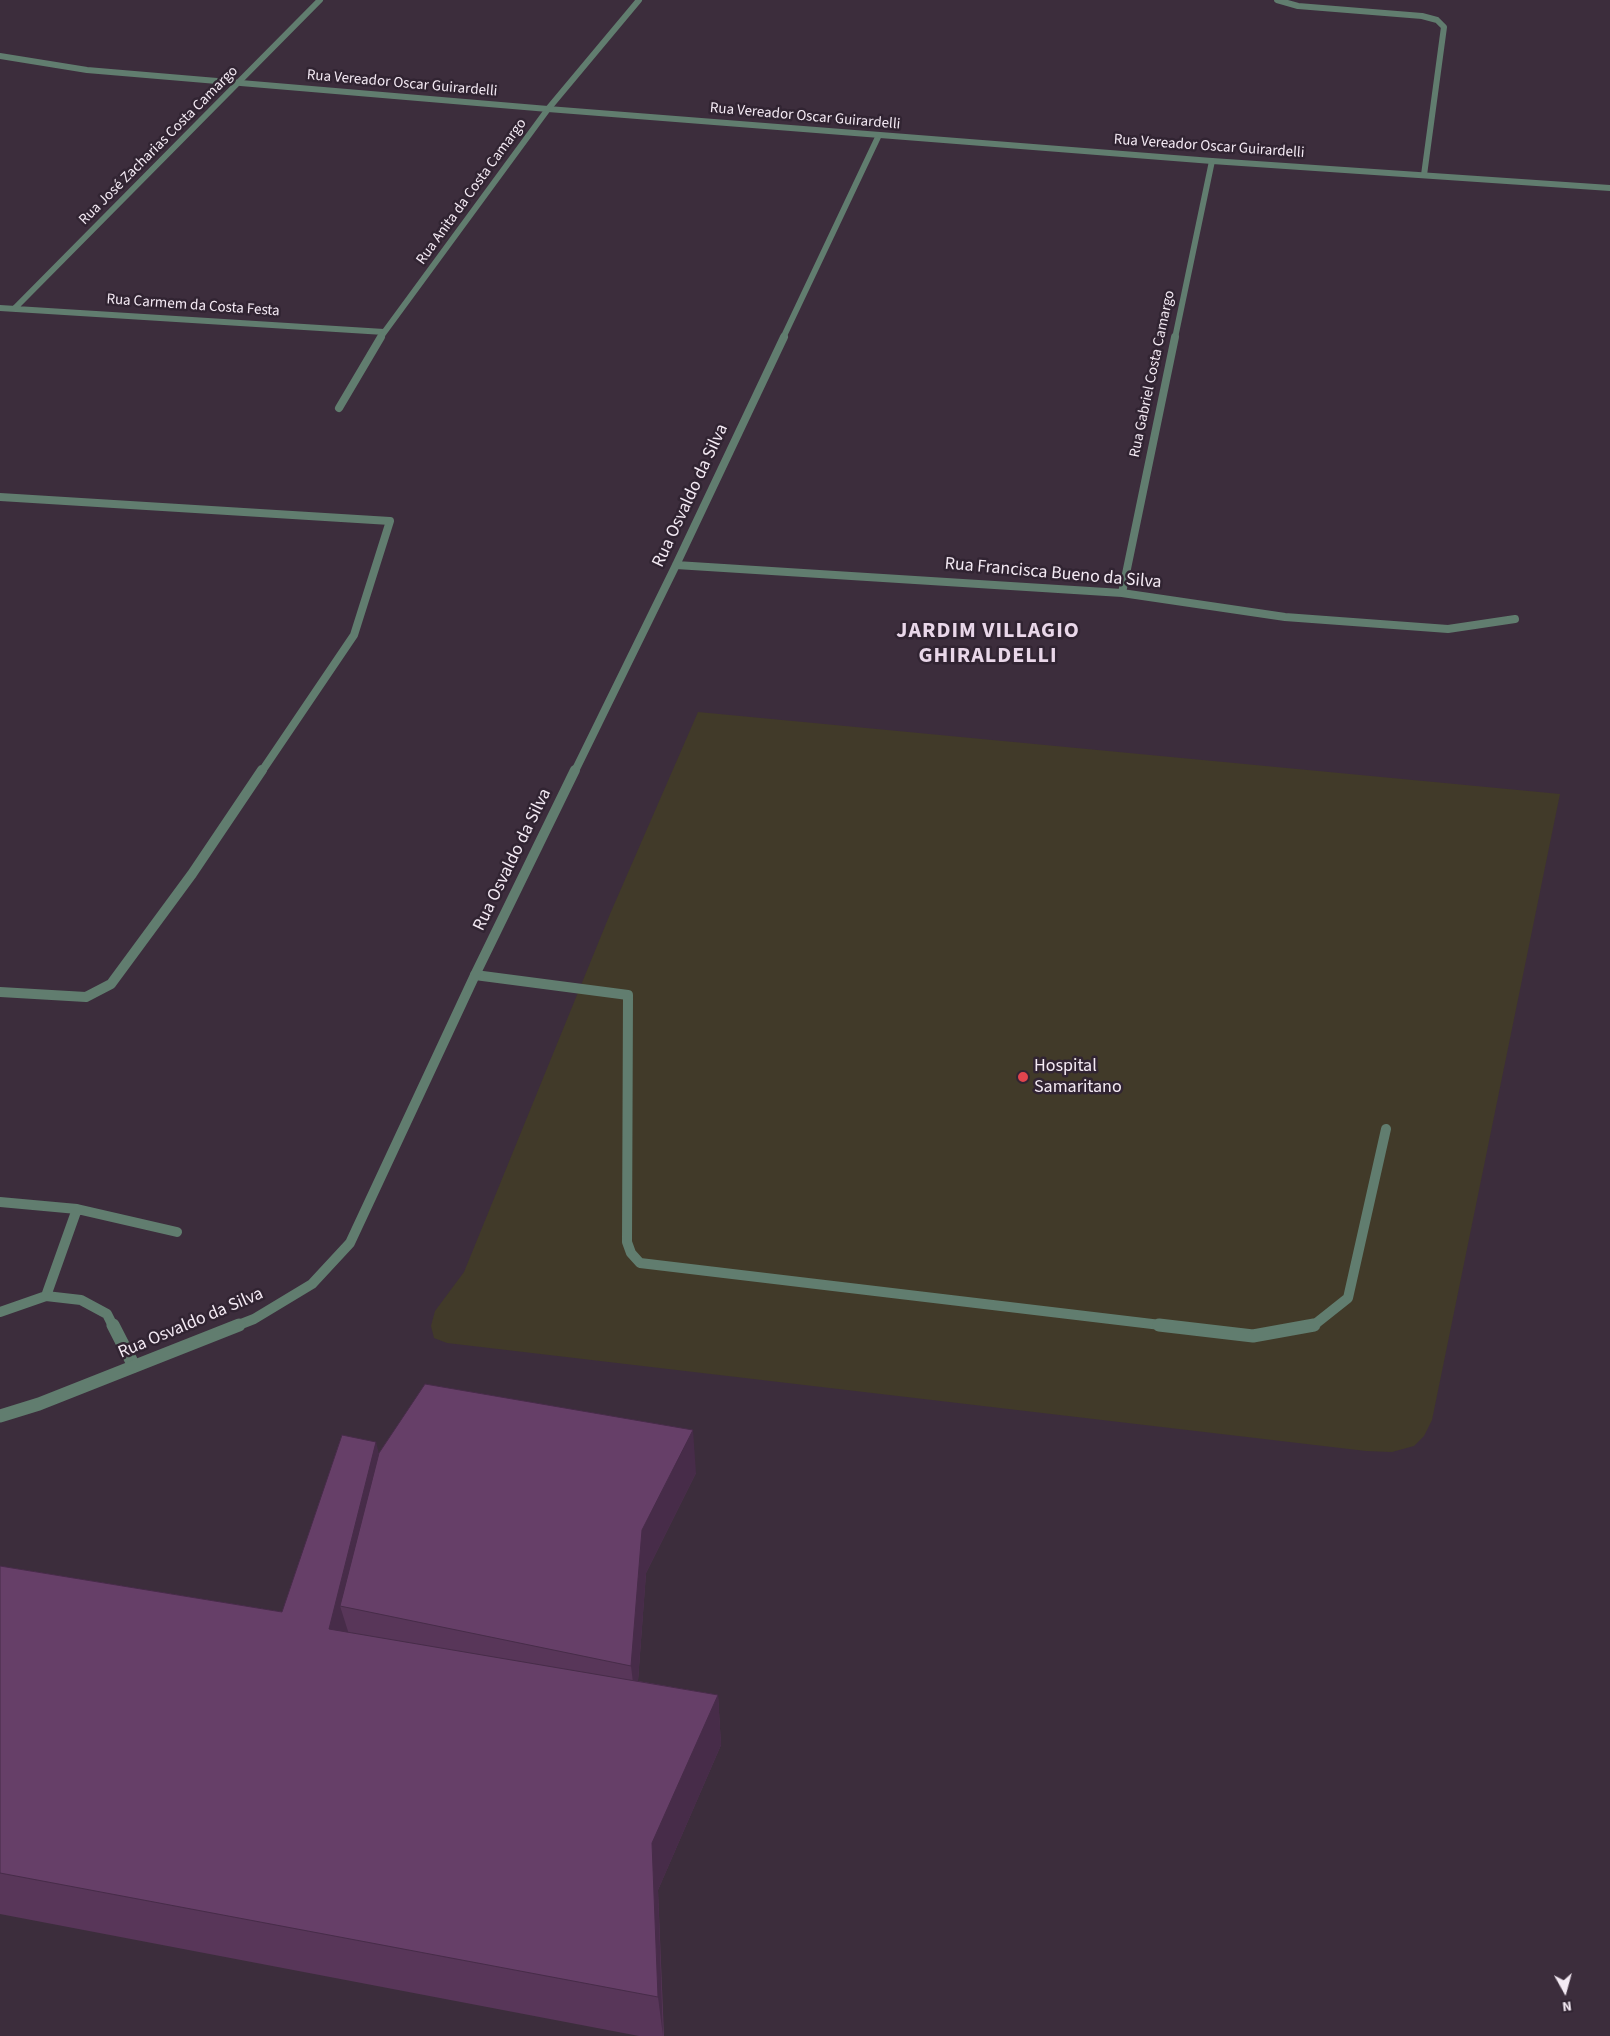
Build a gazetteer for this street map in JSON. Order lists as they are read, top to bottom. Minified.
{"streets":{"street":["Rua Vereador Oscar Guirardelli","Rua José Zacharias Costa Camargo","Rua Anita da Costa Camargo","Rua Carmem da Costa Festa","Rua Gabriel Costa Camargo","Rua Osvaldo da Silva","Rua Francisca Bueno da Silva"]},"crossings":[["Rua Vereador Oscar Guirardelli","Rua José Zacharias Costa Camargo"],["Rua Vereador Oscar Guirardelli","Rua Anita da Costa Camargo"],["Rua Vereador Oscar Guirardelli","Rua Gabriel Costa Camargo"],["Rua Vereador Oscar Guirardelli","Rua Osvaldo da Silva"],["Rua José Zacharias Costa Camargo","Rua Carmem da Costa Festa"],["Rua Anita da Costa Camargo","Rua Carmem da Costa Festa"],["Rua Gabriel Costa Camargo","Rua Francisca Bueno da Silva"],["Rua Osvaldo da Silva","Rua Francisca Bueno da Silva"]],"districts":["JARDIM VILLAGIO GHIRALDELLI"],"places":["Hospital Samaritano"],"north":"bottom"}
